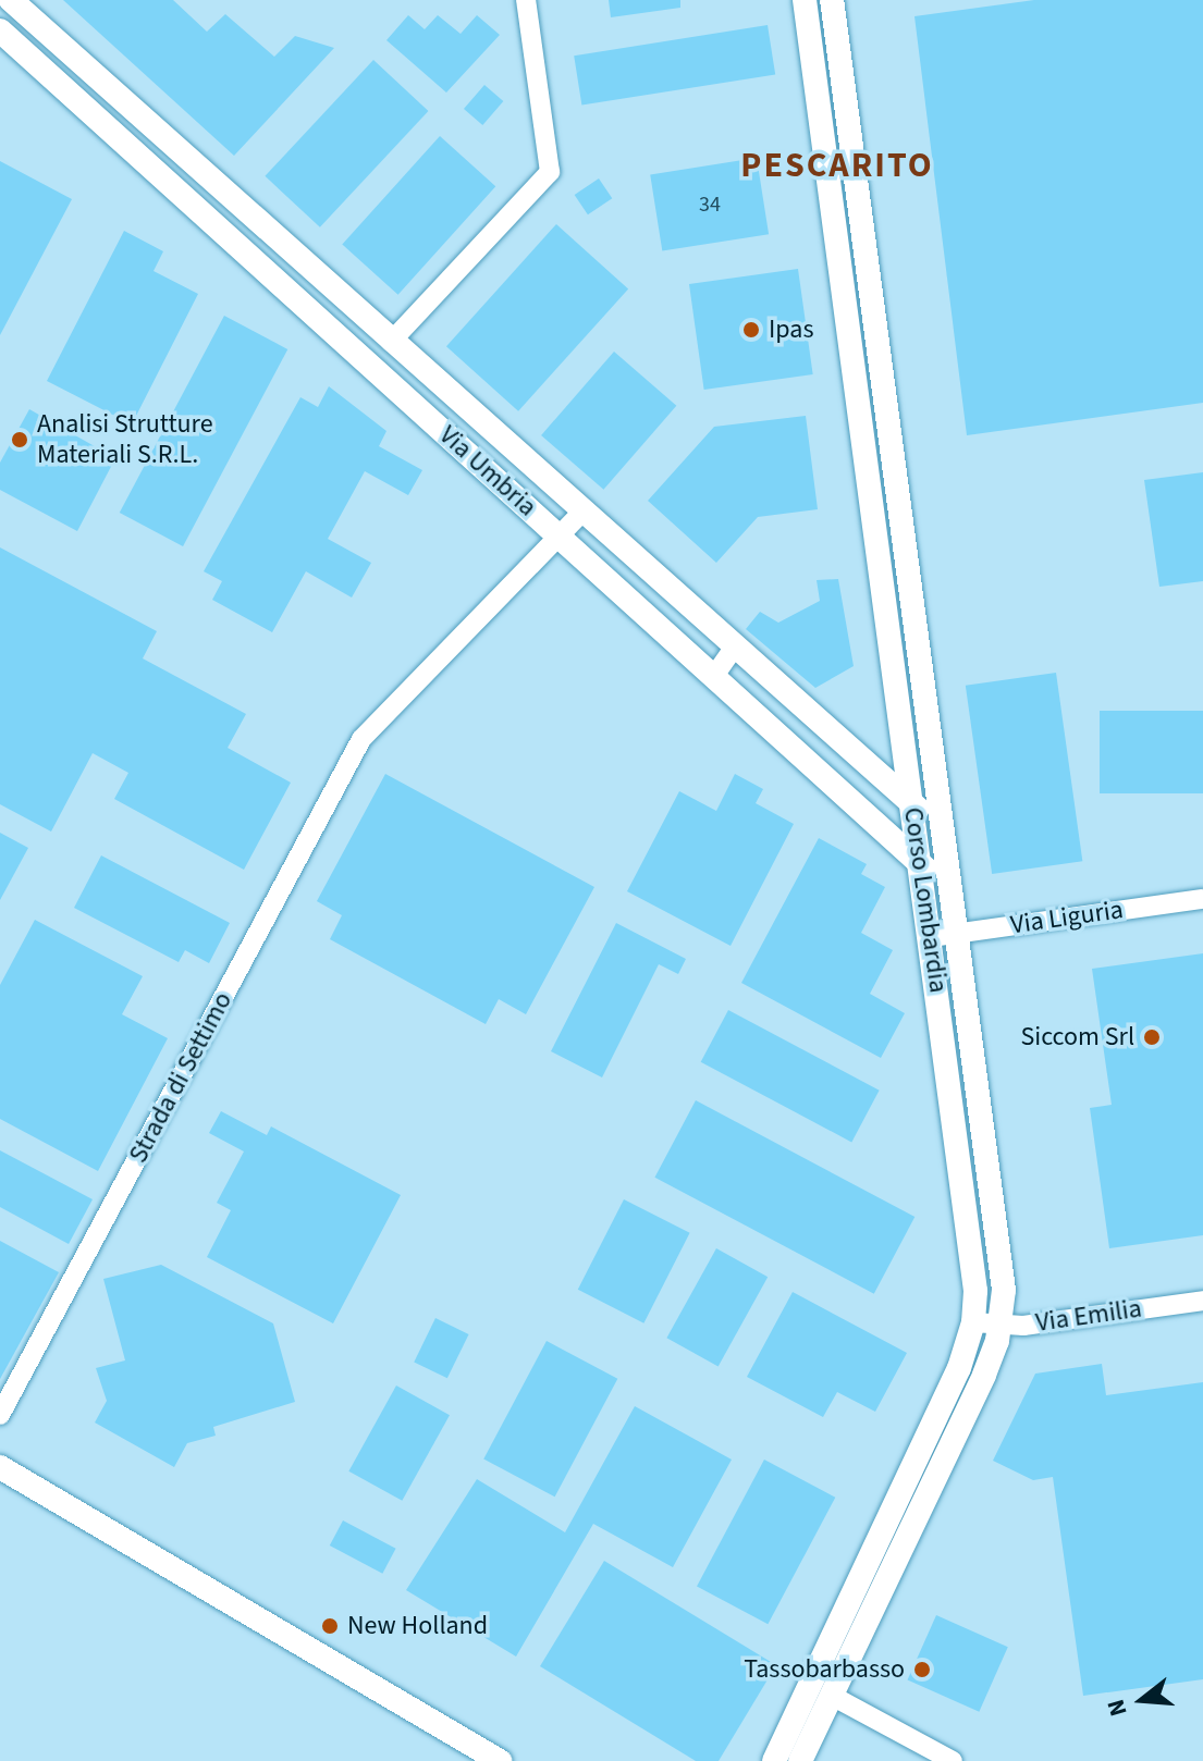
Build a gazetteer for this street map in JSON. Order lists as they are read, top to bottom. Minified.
{"streets":{"street":["Via Umbria","Corso Lombardia","Via Liguria","Strada di Settimo","Via Emilia"]},"crossings":[["Via Umbria","Corso Lombardia"],["Via Umbria","Strada di Settimo"],["Corso Lombardia","Via Liguria"],["Corso Lombardia","Via Emilia"]],"districts":["PESCARITO"],"places":["Ipas","Analisi Strutture Materiali S.R.L.","Siccom Srl","New Holland","Tassobarbasso"],"house_numbers":["34"],"north":"left"}
